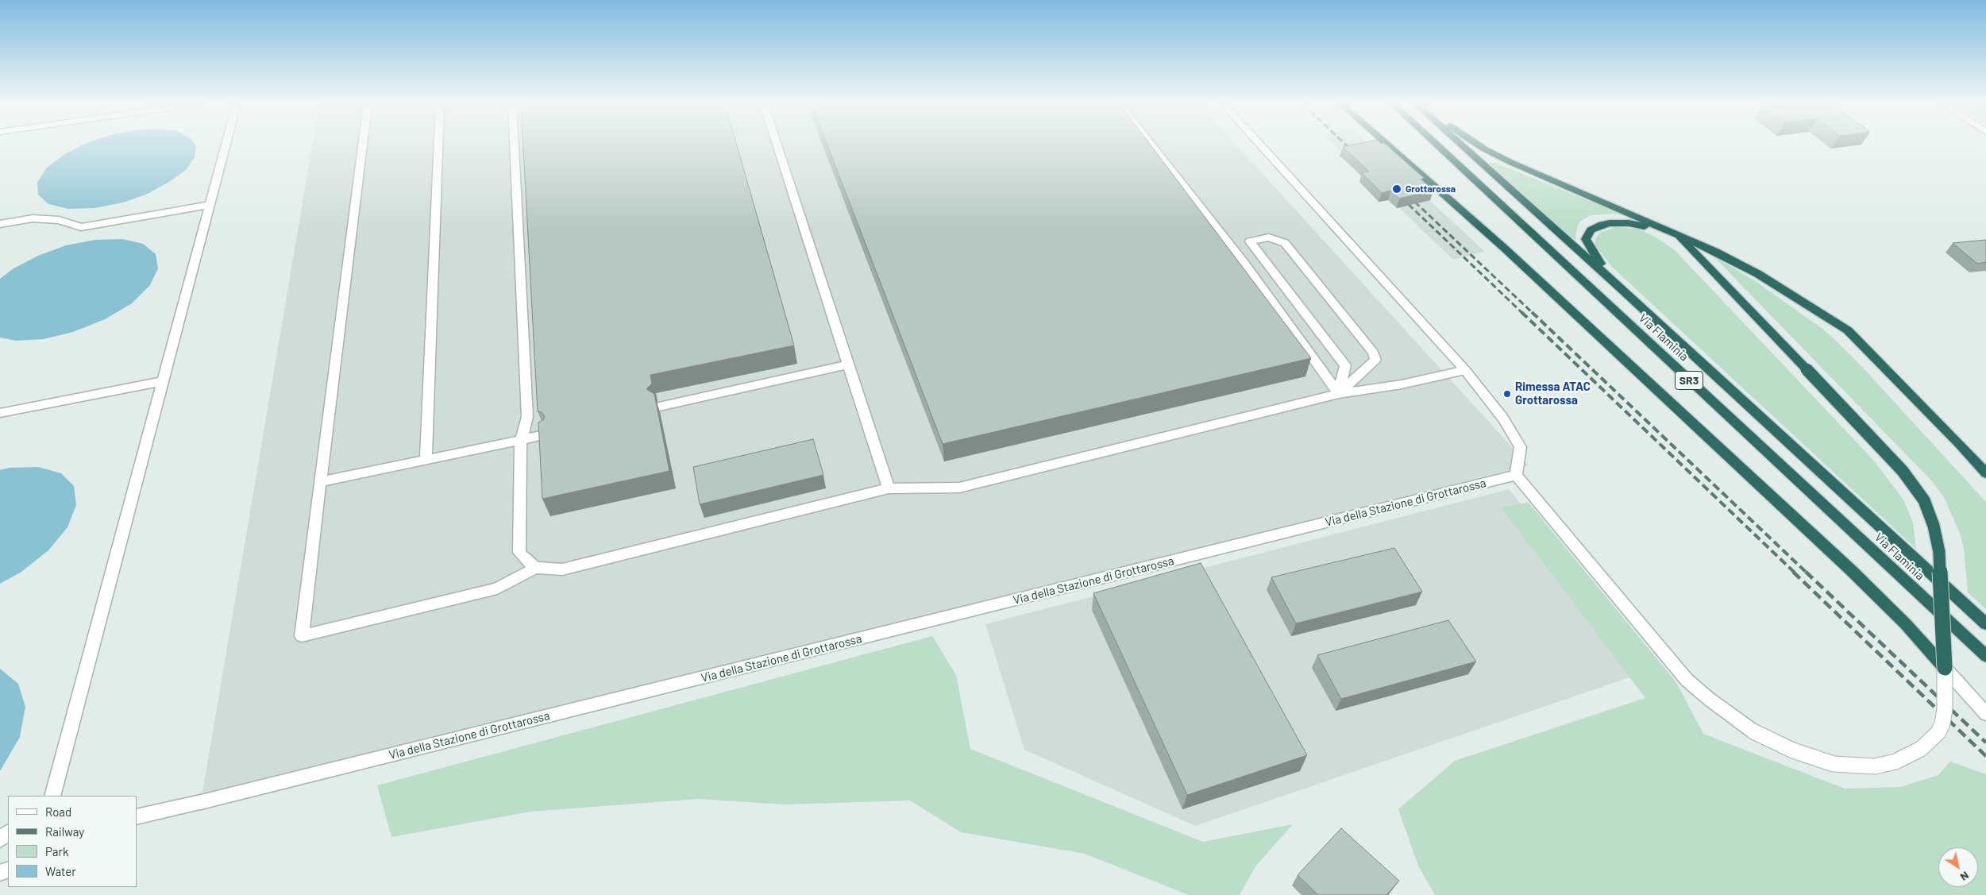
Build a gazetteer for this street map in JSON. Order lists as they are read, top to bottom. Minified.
{"streets":{"highway":["Via Flaminia","SR3"],"street":["Via della Stazione di Grottarossa"]},"places":["Grottarossa","Rimessa ATAC Grottarossa"],"legend":["Road","Railway","Park","Water"],"north":"bottom right"}
